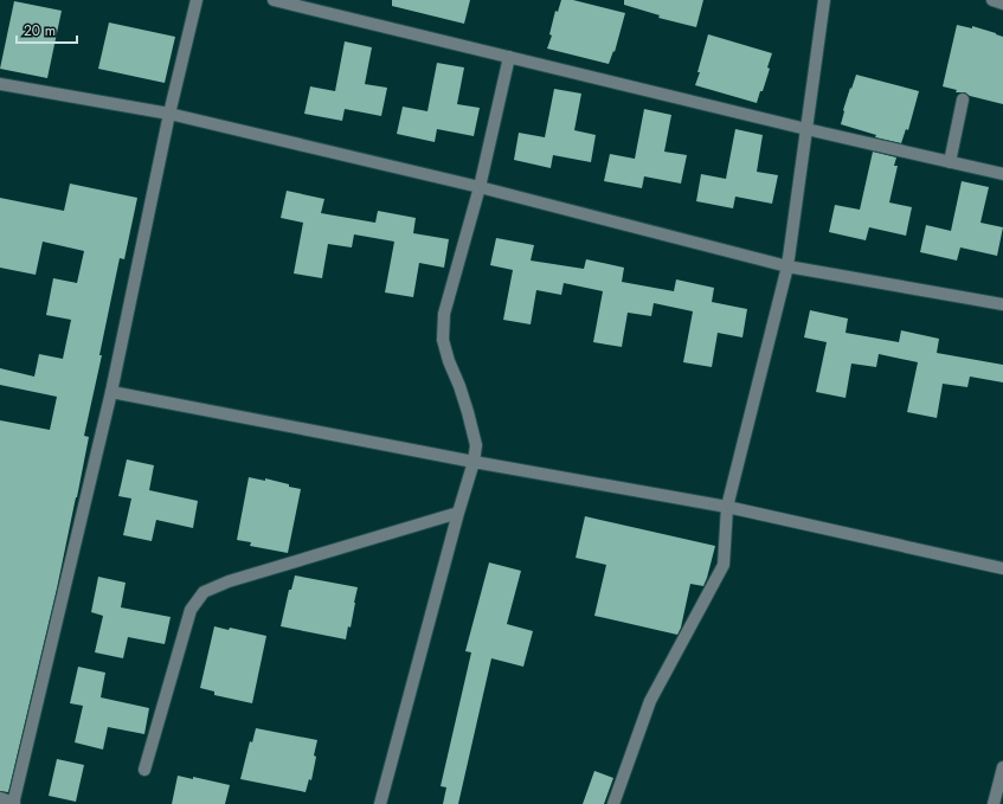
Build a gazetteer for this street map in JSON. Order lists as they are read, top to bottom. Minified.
{"scale_bar":"20 m"}
